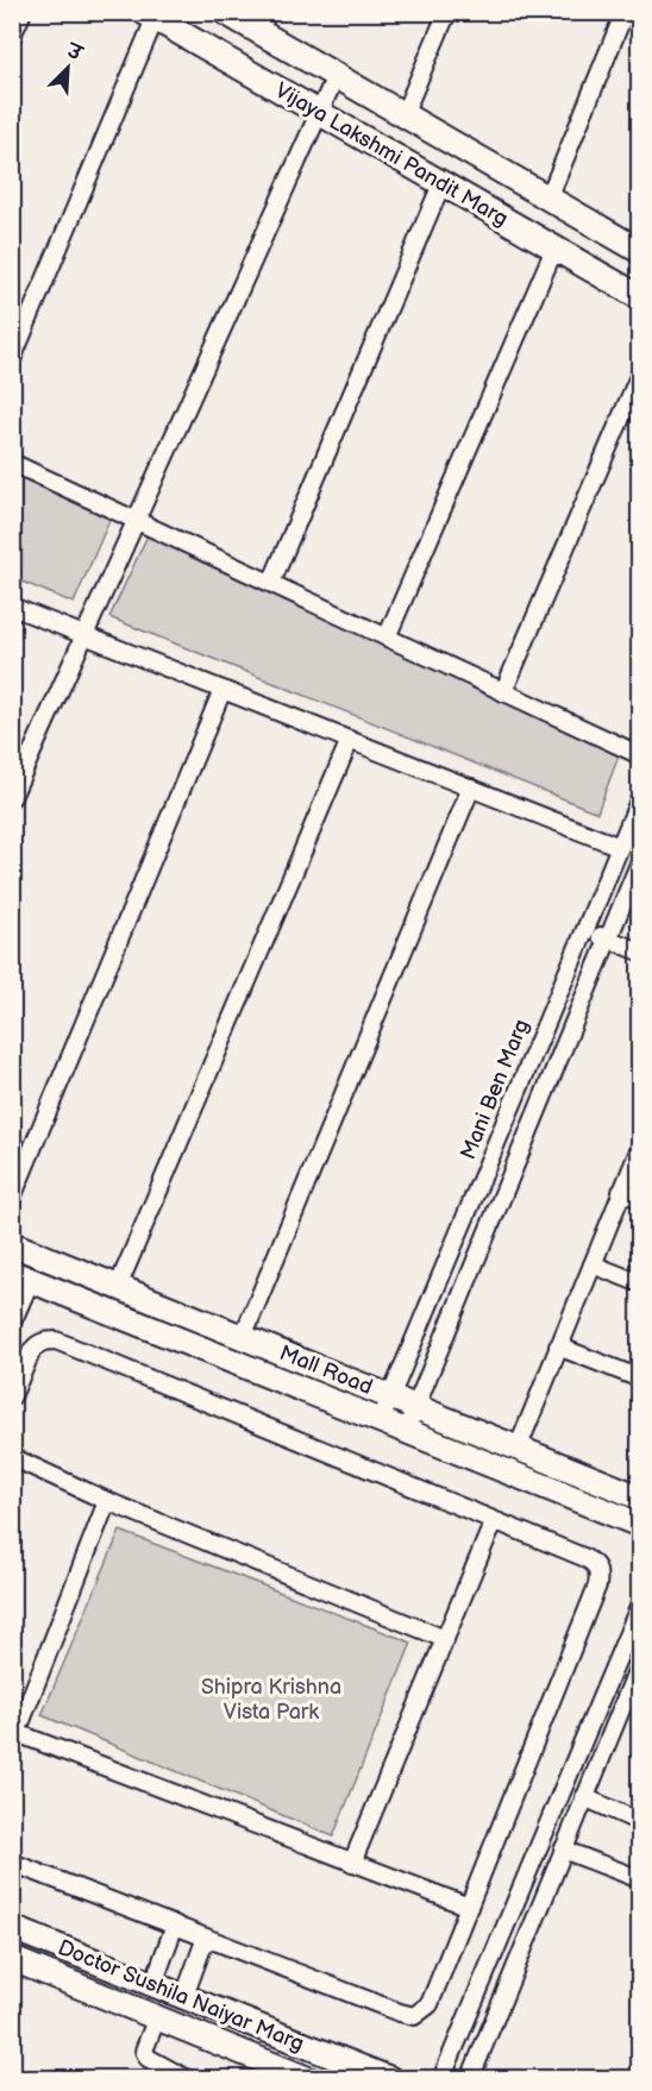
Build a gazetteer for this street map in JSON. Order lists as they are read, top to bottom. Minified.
{"streets":{"street":["Vijaya Lakshmi Pandit Marg","Mani Ben Marg","Mall Road","Doctor Sushila Naiyar Marg"]},"crossings":[["Mani Ben Marg","Mall Road"]],"parks":["Shipra Krishna Vista Park"],"north":"top right"}
